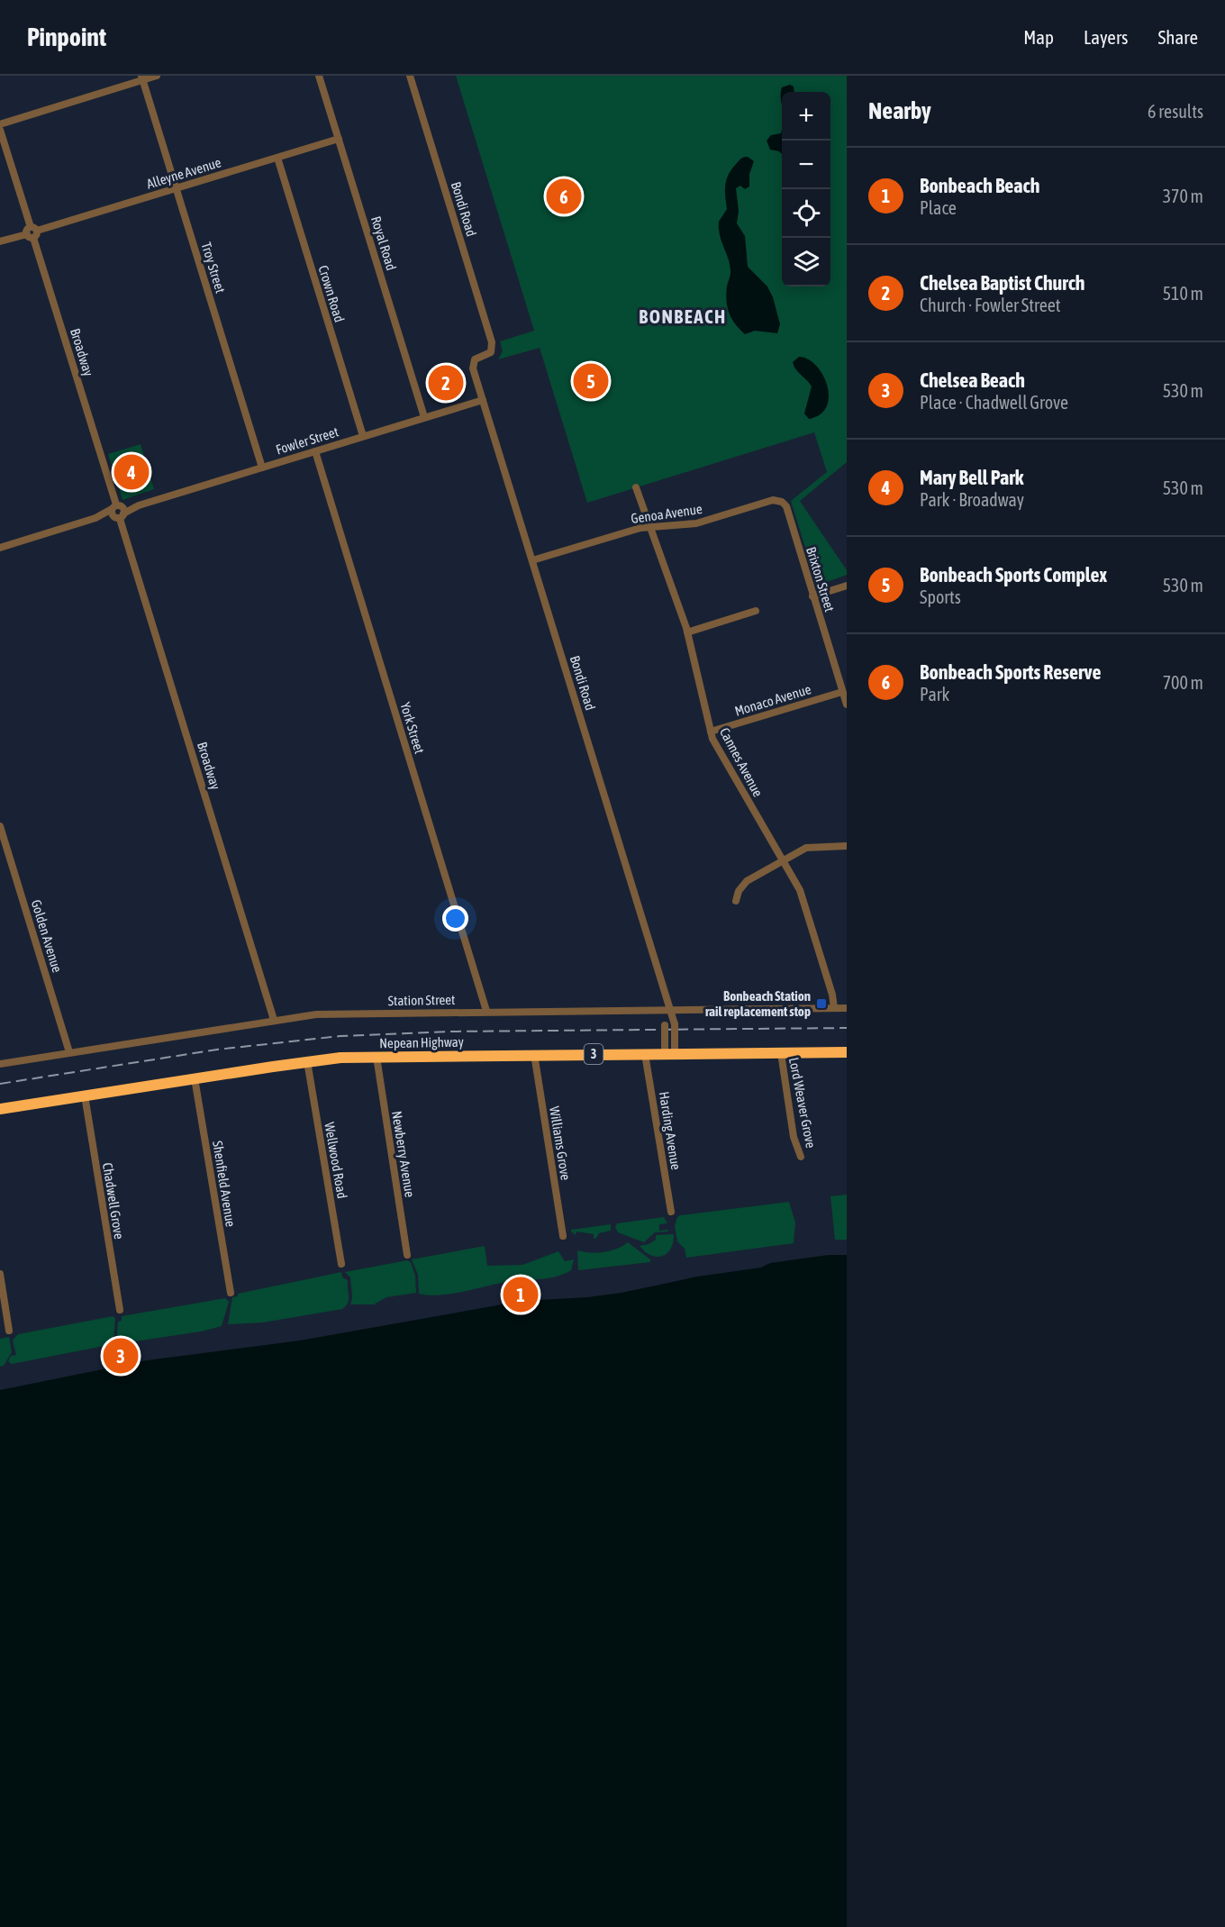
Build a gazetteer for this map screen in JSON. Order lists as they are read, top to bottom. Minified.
{"streets":{"highway":["Nepean Highway","3"],"street":["Alleyne Avenue","Bondi Road","Royal Road","Troy Street","Crown Road","Broadway","Fowler Street","Genoa Avenue","Brixton Street","Monaco Avenue","York Street","Cannes Avenue","Golden Avenue","Station Street","Lord Weaver Grove","Harding Avenue","Williams Grove","Newberry Avenue","Wellwood Road","Shenfield Avenue","Chadwell Grove"]},"crossings":[["Alleyne Avenue","Royal Road"],["Alleyne Avenue","Troy Street"],["Alleyne Avenue","Crown Road"],["Alleyne Avenue","Broadway"],["Bondi Road","Fowler Street"],["Bondi Road","Genoa Avenue"],["Bondi Road","Station Street"],["Bondi Road","Nepean Highway"],["Royal Road","Fowler Street"],["Troy Street","Fowler Street"],["Crown Road","Fowler Street"],["Broadway","Fowler Street"],["Broadway","Station Street"],["Fowler Street","York Street"],["Genoa Avenue","Brixton Street"],["Genoa Avenue","Cannes Avenue"],["Brixton Street","Monaco Avenue"],["Monaco Avenue","Cannes Avenue"],["York Street","Station Street"],["Cannes Avenue","Station Street"],["Golden Avenue","Station Street"],["Nepean Highway","Lord Weaver Grove"],["Nepean Highway","Harding Avenue"],["Nepean Highway","Williams Grove"],["Nepean Highway","Newberry Avenue"],["Nepean Highway","Wellwood Road"],["Nepean Highway","Shenfield Avenue"],["Nepean Highway","Chadwell Grove"]],"districts":["BONBEACH"],"places":{"transit":["Bonbeach Station rail replacement stop"]},"page":{"header":"Pinpoint","nav":["Map","Layers","Share"],"heading":["Nearby","6 results"],"map_buttons":["+","−"],"list":[{"mark":"1","name":"Bonbeach Beach","note":"Place","value":"370 m"},{"mark":"2","name":"Chelsea Baptist Church","note":"Church · Fowler Street","value":"510 m"},{"mark":"3","name":"Chelsea Beach","note":"Place · Chadwell Grove","value":"530 m"},{"mark":"4","name":"Mary Bell Park","note":"Park · Broadway","value":"530 m"},{"mark":"5","name":"Bonbeach Sports Complex","note":"Sports","value":"530 m"},{"mark":"6","name":"Bonbeach Sports Reserve","note":"Park","value":"700 m"}],"pins":["6","5","2","4","1","3"]}}
